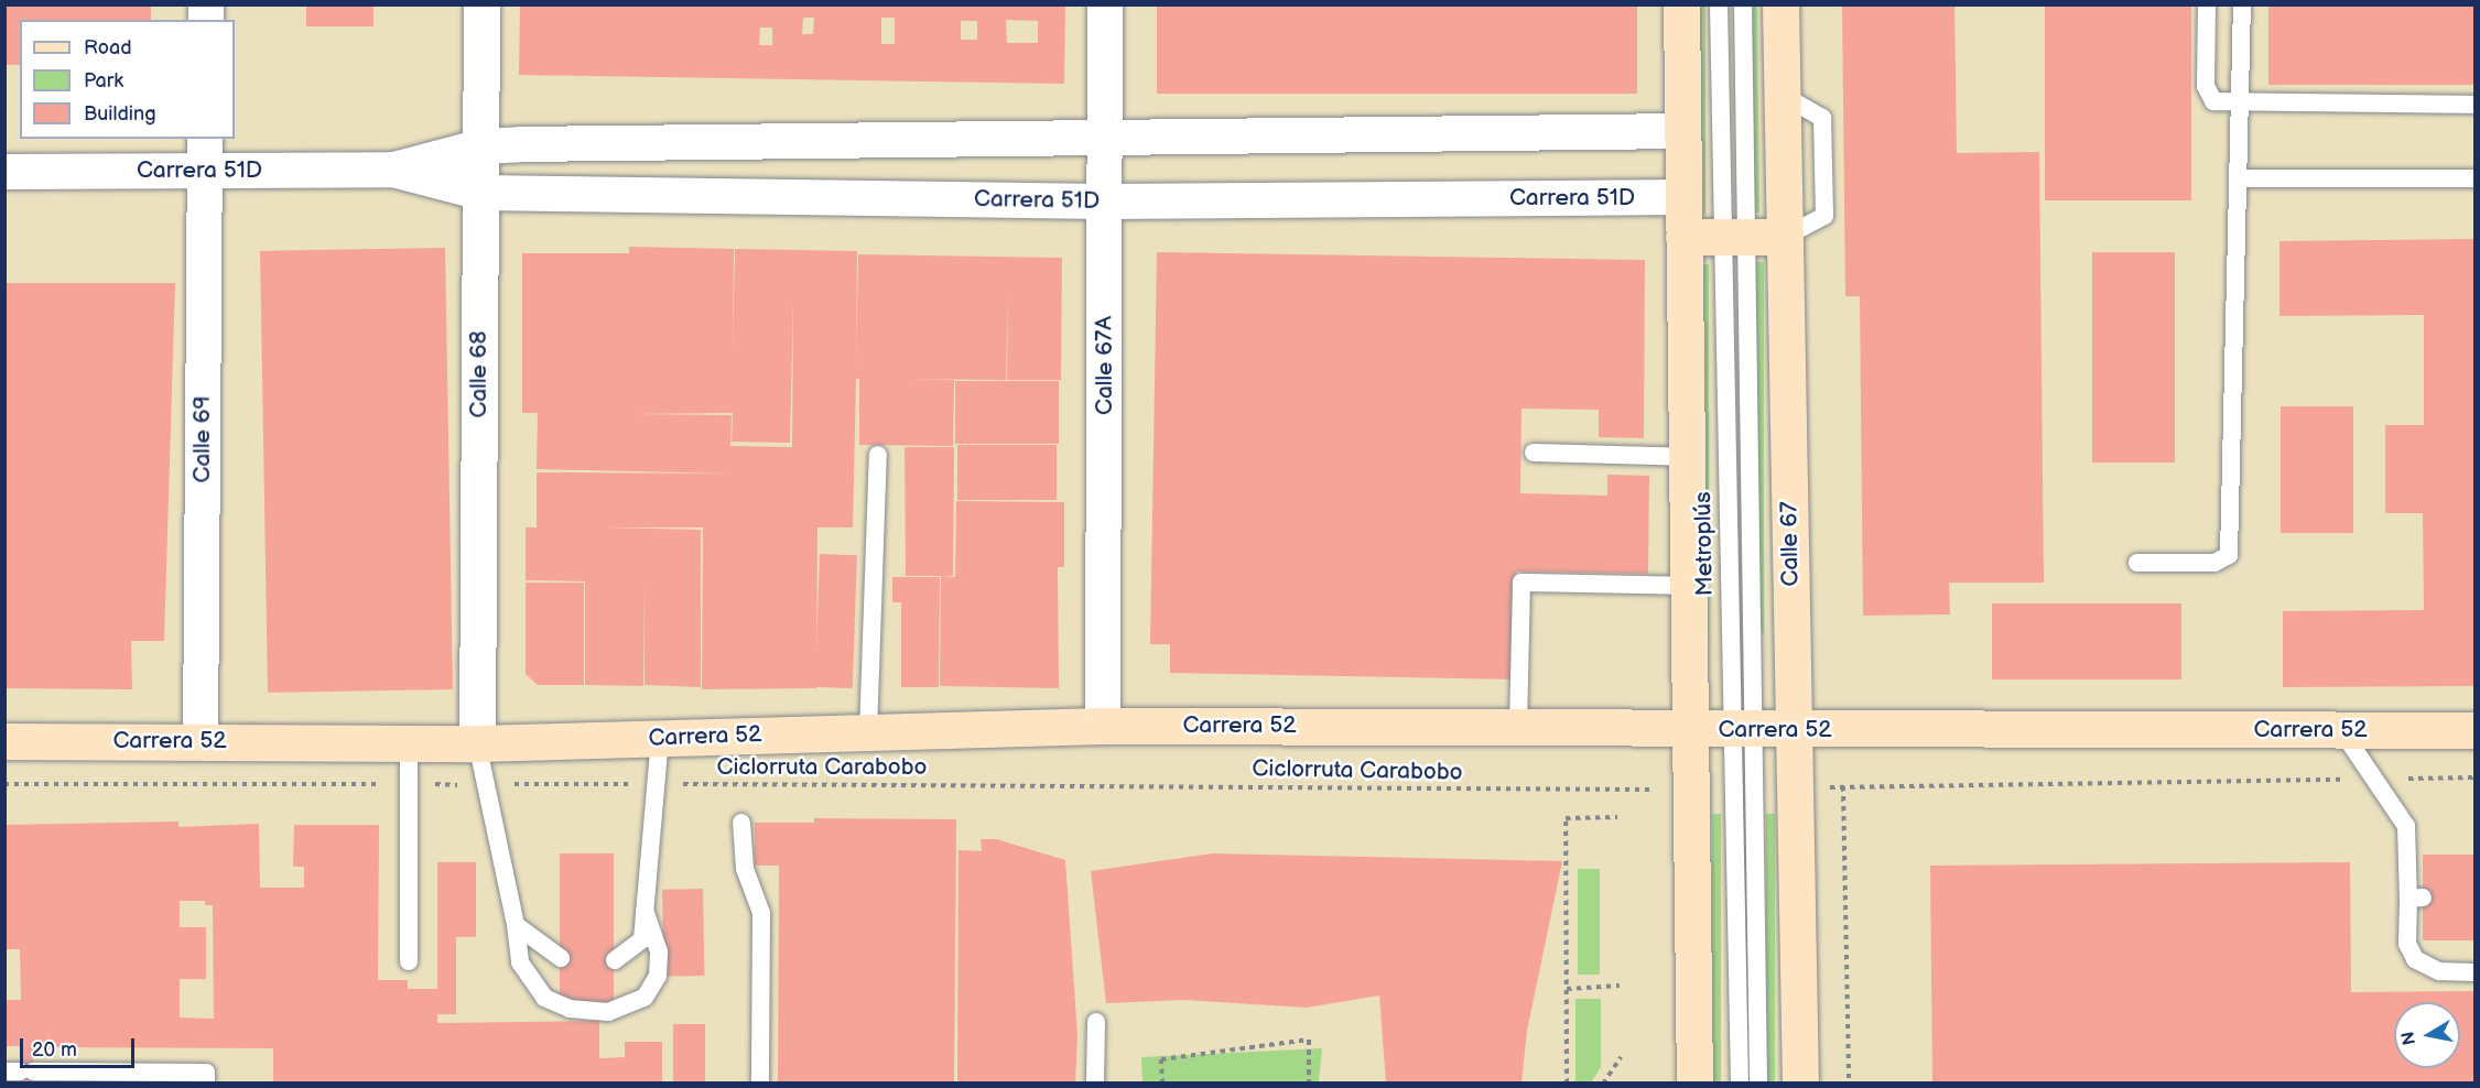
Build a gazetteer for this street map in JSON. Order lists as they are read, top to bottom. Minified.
{"streets":{"main road":["Calle 67","Carrera 52"],"street":["Carrera 51D","Calle 67A","Calle 68","Calle 69"],"lane":["Metroplús"],"path":["Ciclorruta Carabobo"]},"crossings":[["Carrera 51D","Calle 67A"],["Carrera 51D","Calle 68"],["Carrera 51D","Calle 69"],["Calle 67A","Carrera 52"],["Calle 68","Carrera 52"],["Calle 69","Carrera 52"],["Metroplús","Carrera 52"],["Calle 67","Carrera 52"]],"legend":["Road","Park","Building"],"scale_bar":"20 m","north":"left"}
